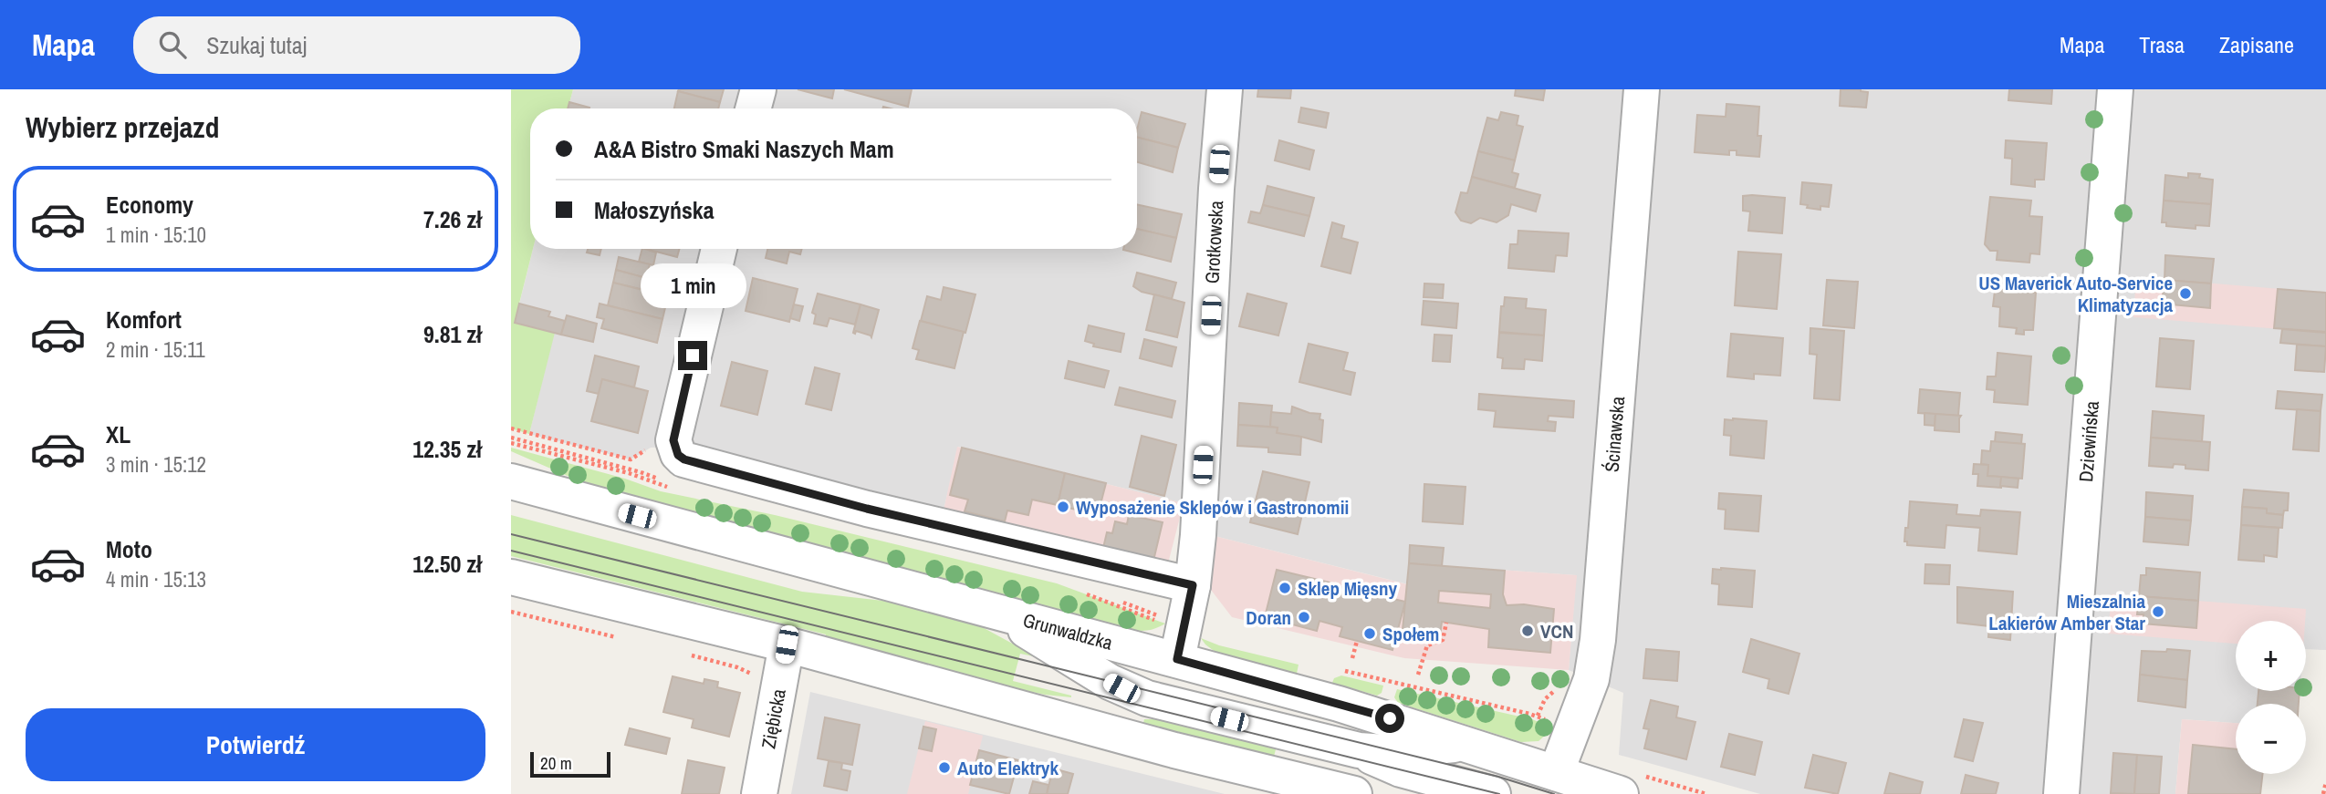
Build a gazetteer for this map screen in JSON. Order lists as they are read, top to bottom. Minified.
{"streets":{"street":["Grotkowska","Ścinawska","Dziewińska","Grunwaldzka","Ziębicka"]},"crossings":[["Grotkowska","Grunwaldzka"],["Ścinawska","Grunwaldzka"]],"places":["US Maverick Auto-Service Klimatyzacja","Wyposażenie Sklepów i Gastronomii","Sklep Mięsny","Mieszalnia Lakierów Amber Star","Doran","VCN","Społem","Auto Elektryk"],"scale_bar":"20 m","page":{"header":"Mapa","search":"Szukaj tutaj","nav":["Mapa","Trasa","Zapisane"],"heading":"Wybierz przejazd","banner":["A&A Bistro Smaki Naszych Mam","Małoszyńska"],"list":[{"name":"Economy","note":"1 min · 15:10","value":"7.26 zł"},{"name":"Komfort","note":"2 min · 15:11","value":"9.81 zł"},{"name":"XL","note":"3 min · 15:12","value":"12.35 zł"},{"name":"Moto","note":"4 min · 15:13","value":"12.50 zł"}],"bubble":"1 min","map_buttons":["+","−"],"buttons":"Potwierdź","scale":"20 m"}}
